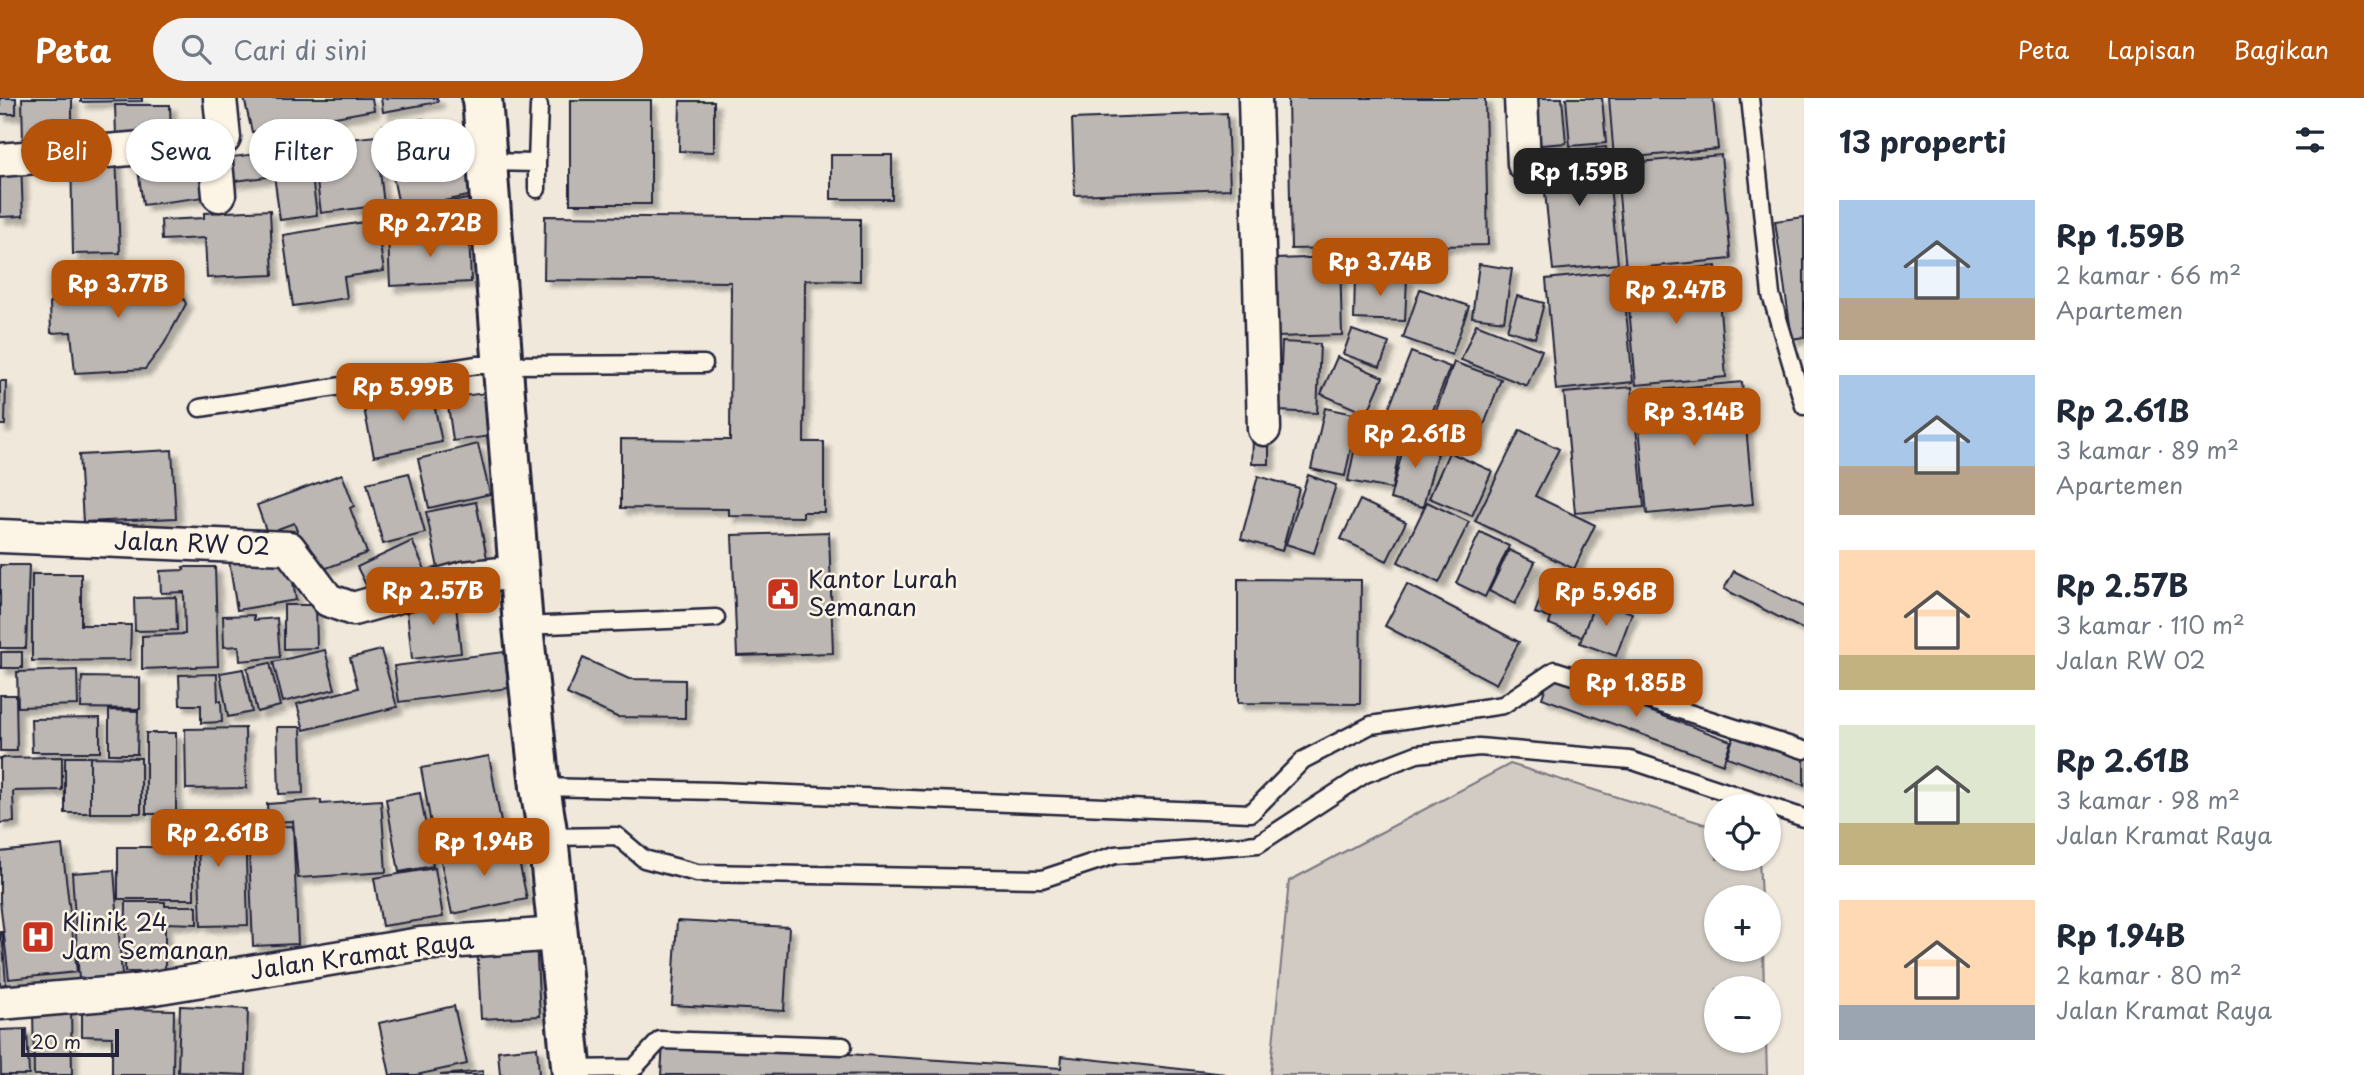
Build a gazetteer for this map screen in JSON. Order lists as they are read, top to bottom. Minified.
{"streets":{"street":["Jalan RW 02","Jalan Kramat Raya"]},"places":{"public building":["Kantor Lurah Semanan"],"hospital":["Klinik 24 Jam Semanan"]},"scale_bar":"20 m","page":{"header":"Peta","search":"Cari di sini","nav":["Peta","Lapisan","Bagikan"],"heading":"13 properti","chip":["Beli","Sewa","Filter","Baru"],"price":["Rp 1.59B","Rp 2.72B","Rp 3.74B","Rp 3.77B","Rp 2.47B","Rp 5.99B","Rp 3.14B","Rp 2.61B","Rp 2.57B","Rp 5.96B","Rp 1.85B","Rp 2.61B","Rp 1.94B"],"list":[{"name":"Rp 1.59B","note":"2 kamar · 66 m² · Apartemen"},{"name":"Rp 2.61B","note":"3 kamar · 89 m² · Apartemen"},{"name":"Rp 2.57B","note":"3 kamar · 110 m² · Jalan RW 02"},{"name":"Rp 2.61B","note":"3 kamar · 98 m² · Jalan Kramat Raya"},{"name":"Rp 1.94B","note":"2 kamar · 80 m² · Jalan Kramat Raya"}],"map_buttons":["+","−"],"scale":"20 m"}}
